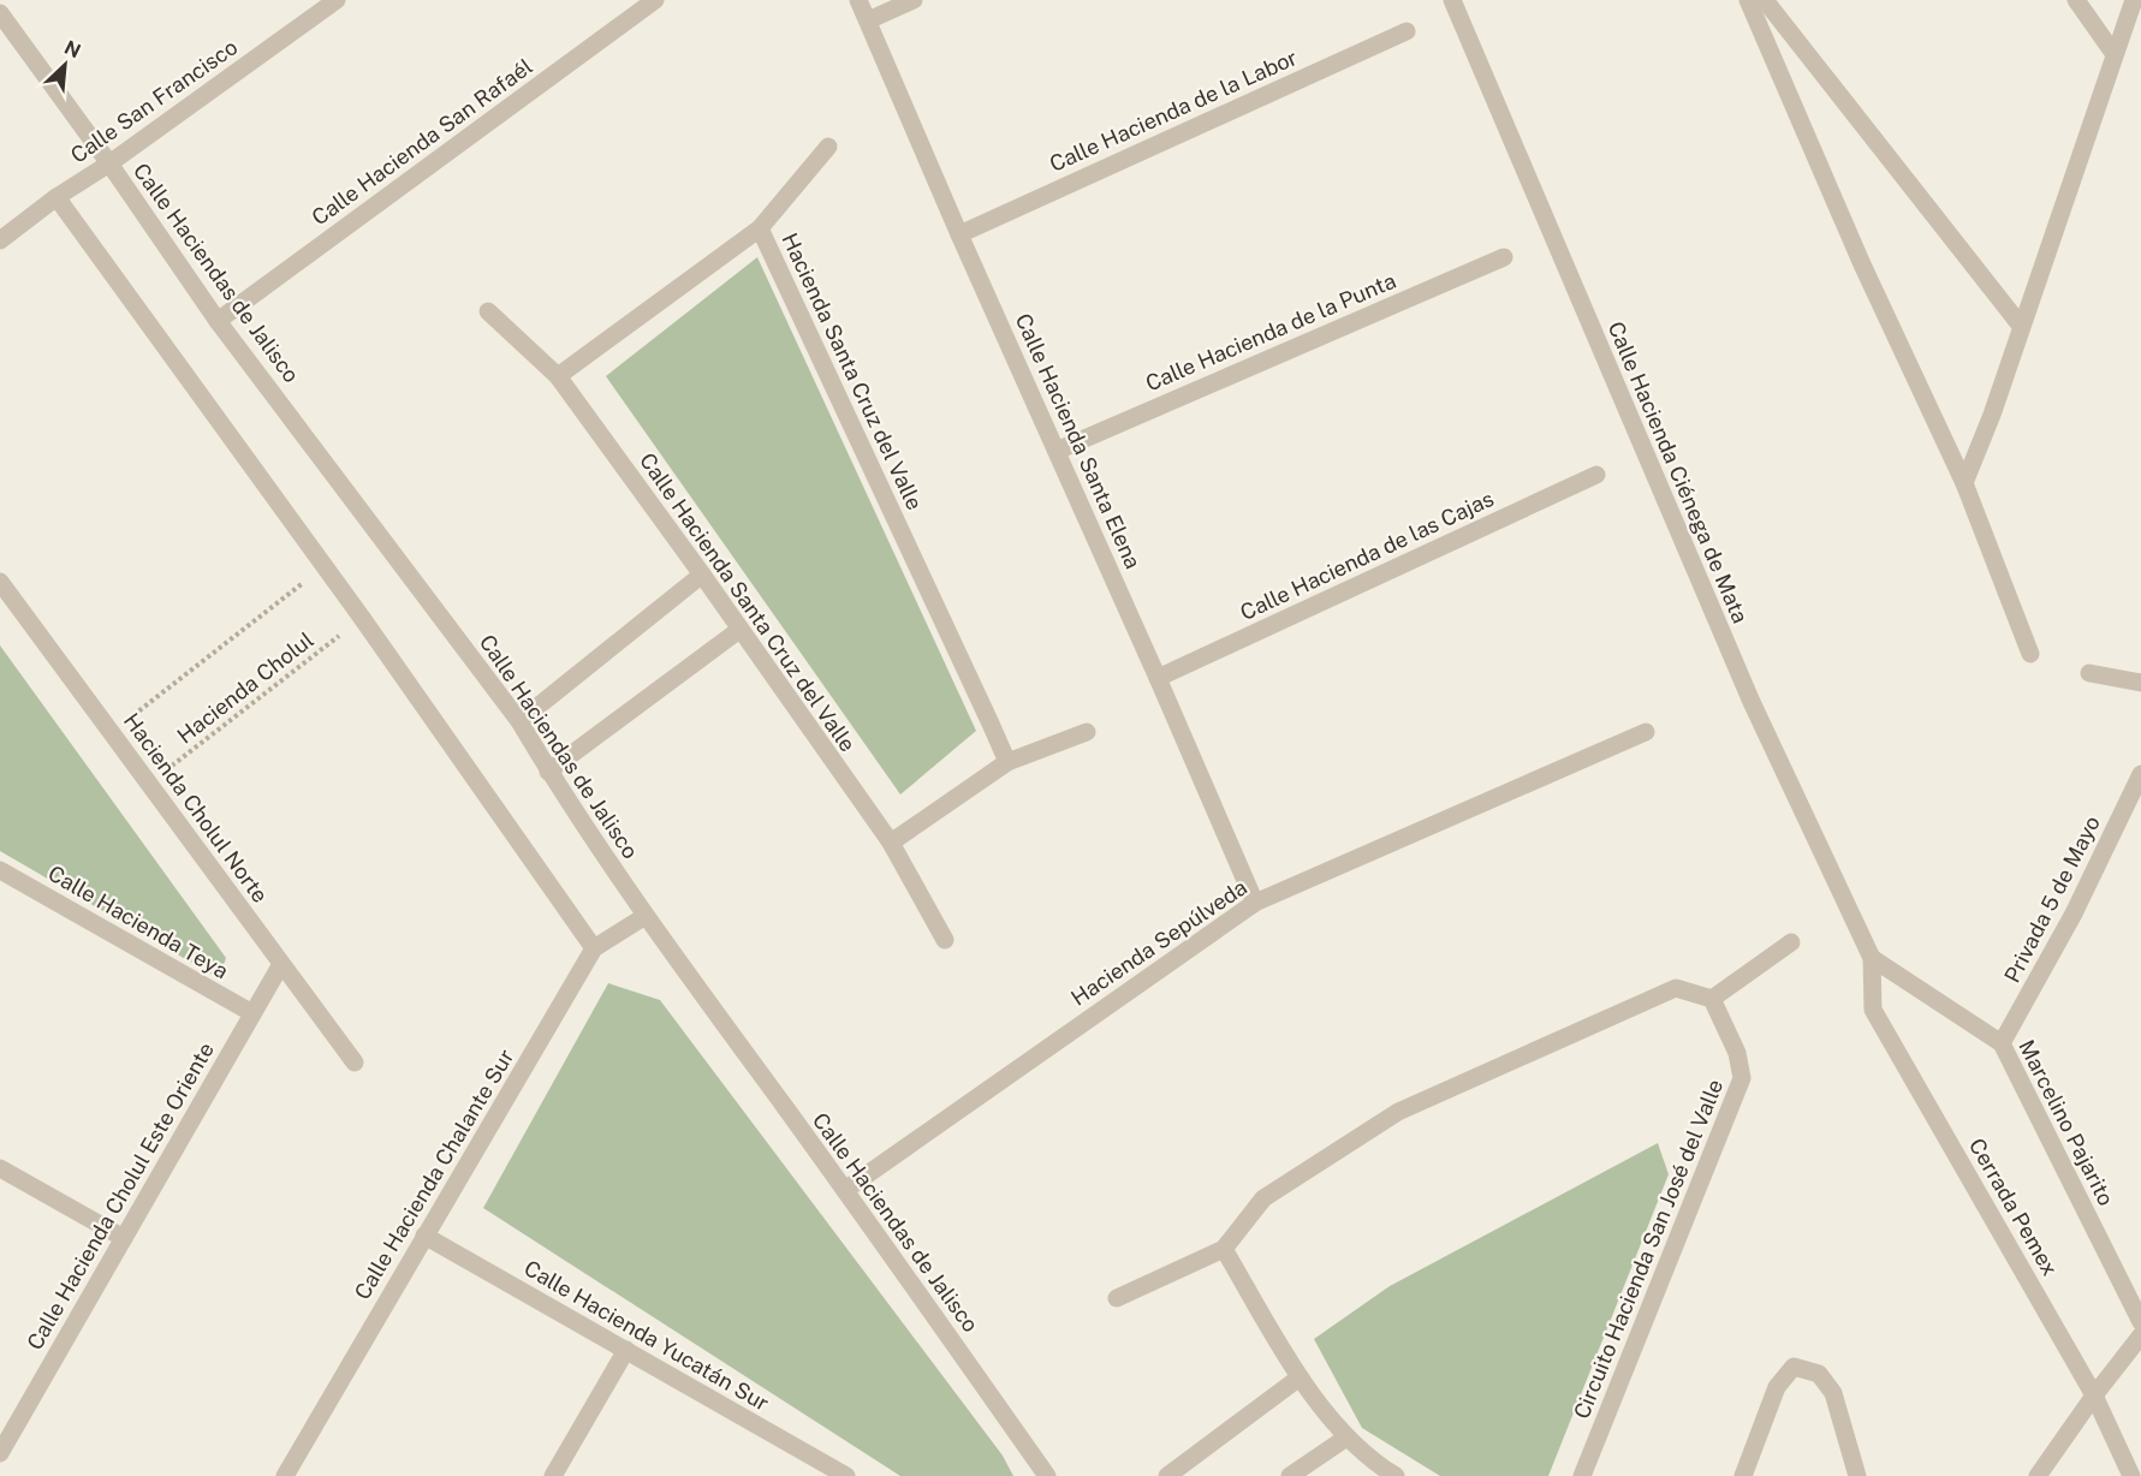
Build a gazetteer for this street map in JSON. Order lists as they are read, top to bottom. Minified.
{"streets":{"street":["Calle San Francisco","Calle Hacienda de la Labor","Calle Hacienda San Rafaél","Calle Haciendas de Jalisco","Calle Hacienda de la Punta","Hacienda Santa Cruz del Valle","Calle Hacienda Santa Elena","Calle Hacienda Ciénega de Mata","Calle Hacienda de las Cajas","Calle Hacienda Santa Cruz del Valle","Hacienda Cholul Norte","Privada 5 de Mayo","Calle Hacienda Teya","Hacienda Sepúlveda","Marcelino Pajarito","Calle Hacienda Chalante Sur","Calle Hacienda Cholul Este Oriente","Cerrada Pemex","Circuito Hacienda San José del Valle","Calle Hacienda Yucatán Sur"],"path":["Hacienda Cholul"]},"crossings":[["Calle San Francisco","Calle Haciendas de Jalisco"],["Calle Hacienda de la Labor","Calle Hacienda Santa Elena"],["Calle Hacienda San Rafaél","Calle Haciendas de Jalisco"],["Calle Haciendas de Jalisco","Hacienda Sepúlveda"],["Calle Haciendas de Jalisco","Calle Hacienda Chalante Sur"],["Calle Hacienda de la Punta","Calle Hacienda Santa Elena"],["Hacienda Santa Cruz del Valle","Calle Hacienda Santa Cruz del Valle"],["Calle Hacienda Santa Elena","Calle Hacienda de las Cajas"],["Calle Hacienda Santa Elena","Hacienda Sepúlveda"],["Calle Hacienda Ciénega de Mata","Marcelino Pajarito"],["Calle Hacienda Ciénega de Mata","Cerrada Pemex"],["Hacienda Cholul","Hacienda Cholul Norte"],["Hacienda Cholul Norte","Calle Hacienda Cholul Este Oriente"],["Privada 5 de Mayo","Marcelino Pajarito"],["Calle Hacienda Teya","Calle Hacienda Cholul Este Oriente"],["Marcelino Pajarito","Cerrada Pemex"],["Calle Hacienda Chalante Sur","Calle Hacienda Yucatán Sur"]],"north":"top right"}
